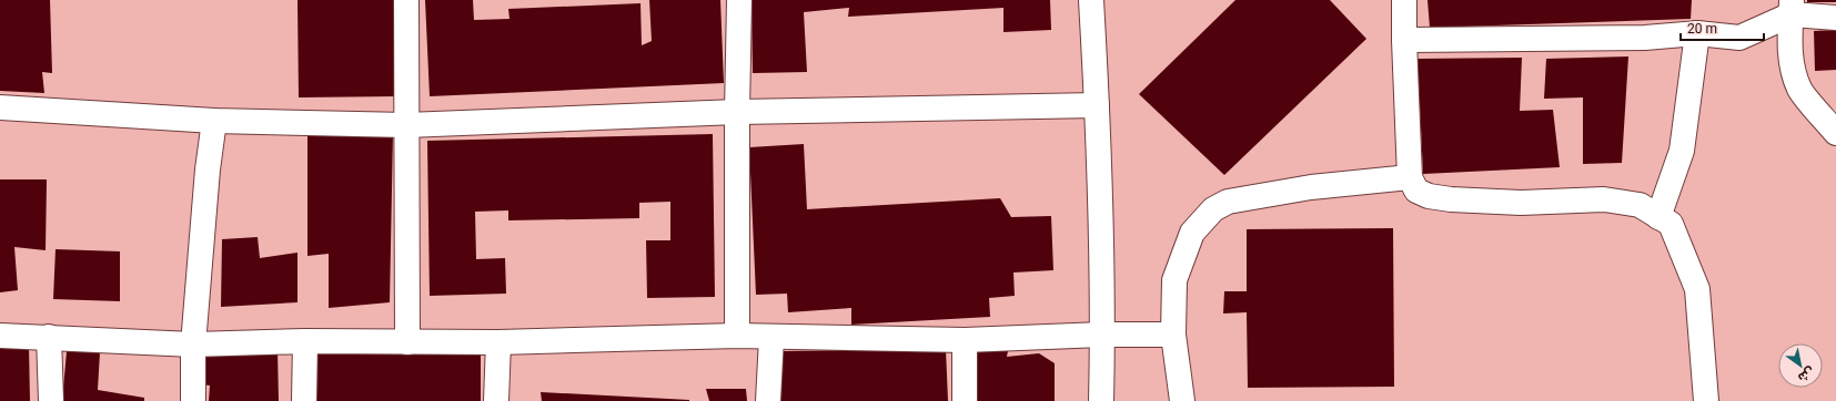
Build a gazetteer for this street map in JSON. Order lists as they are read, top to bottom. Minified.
{"scale_bar":"20 m","north":"bottom right"}
